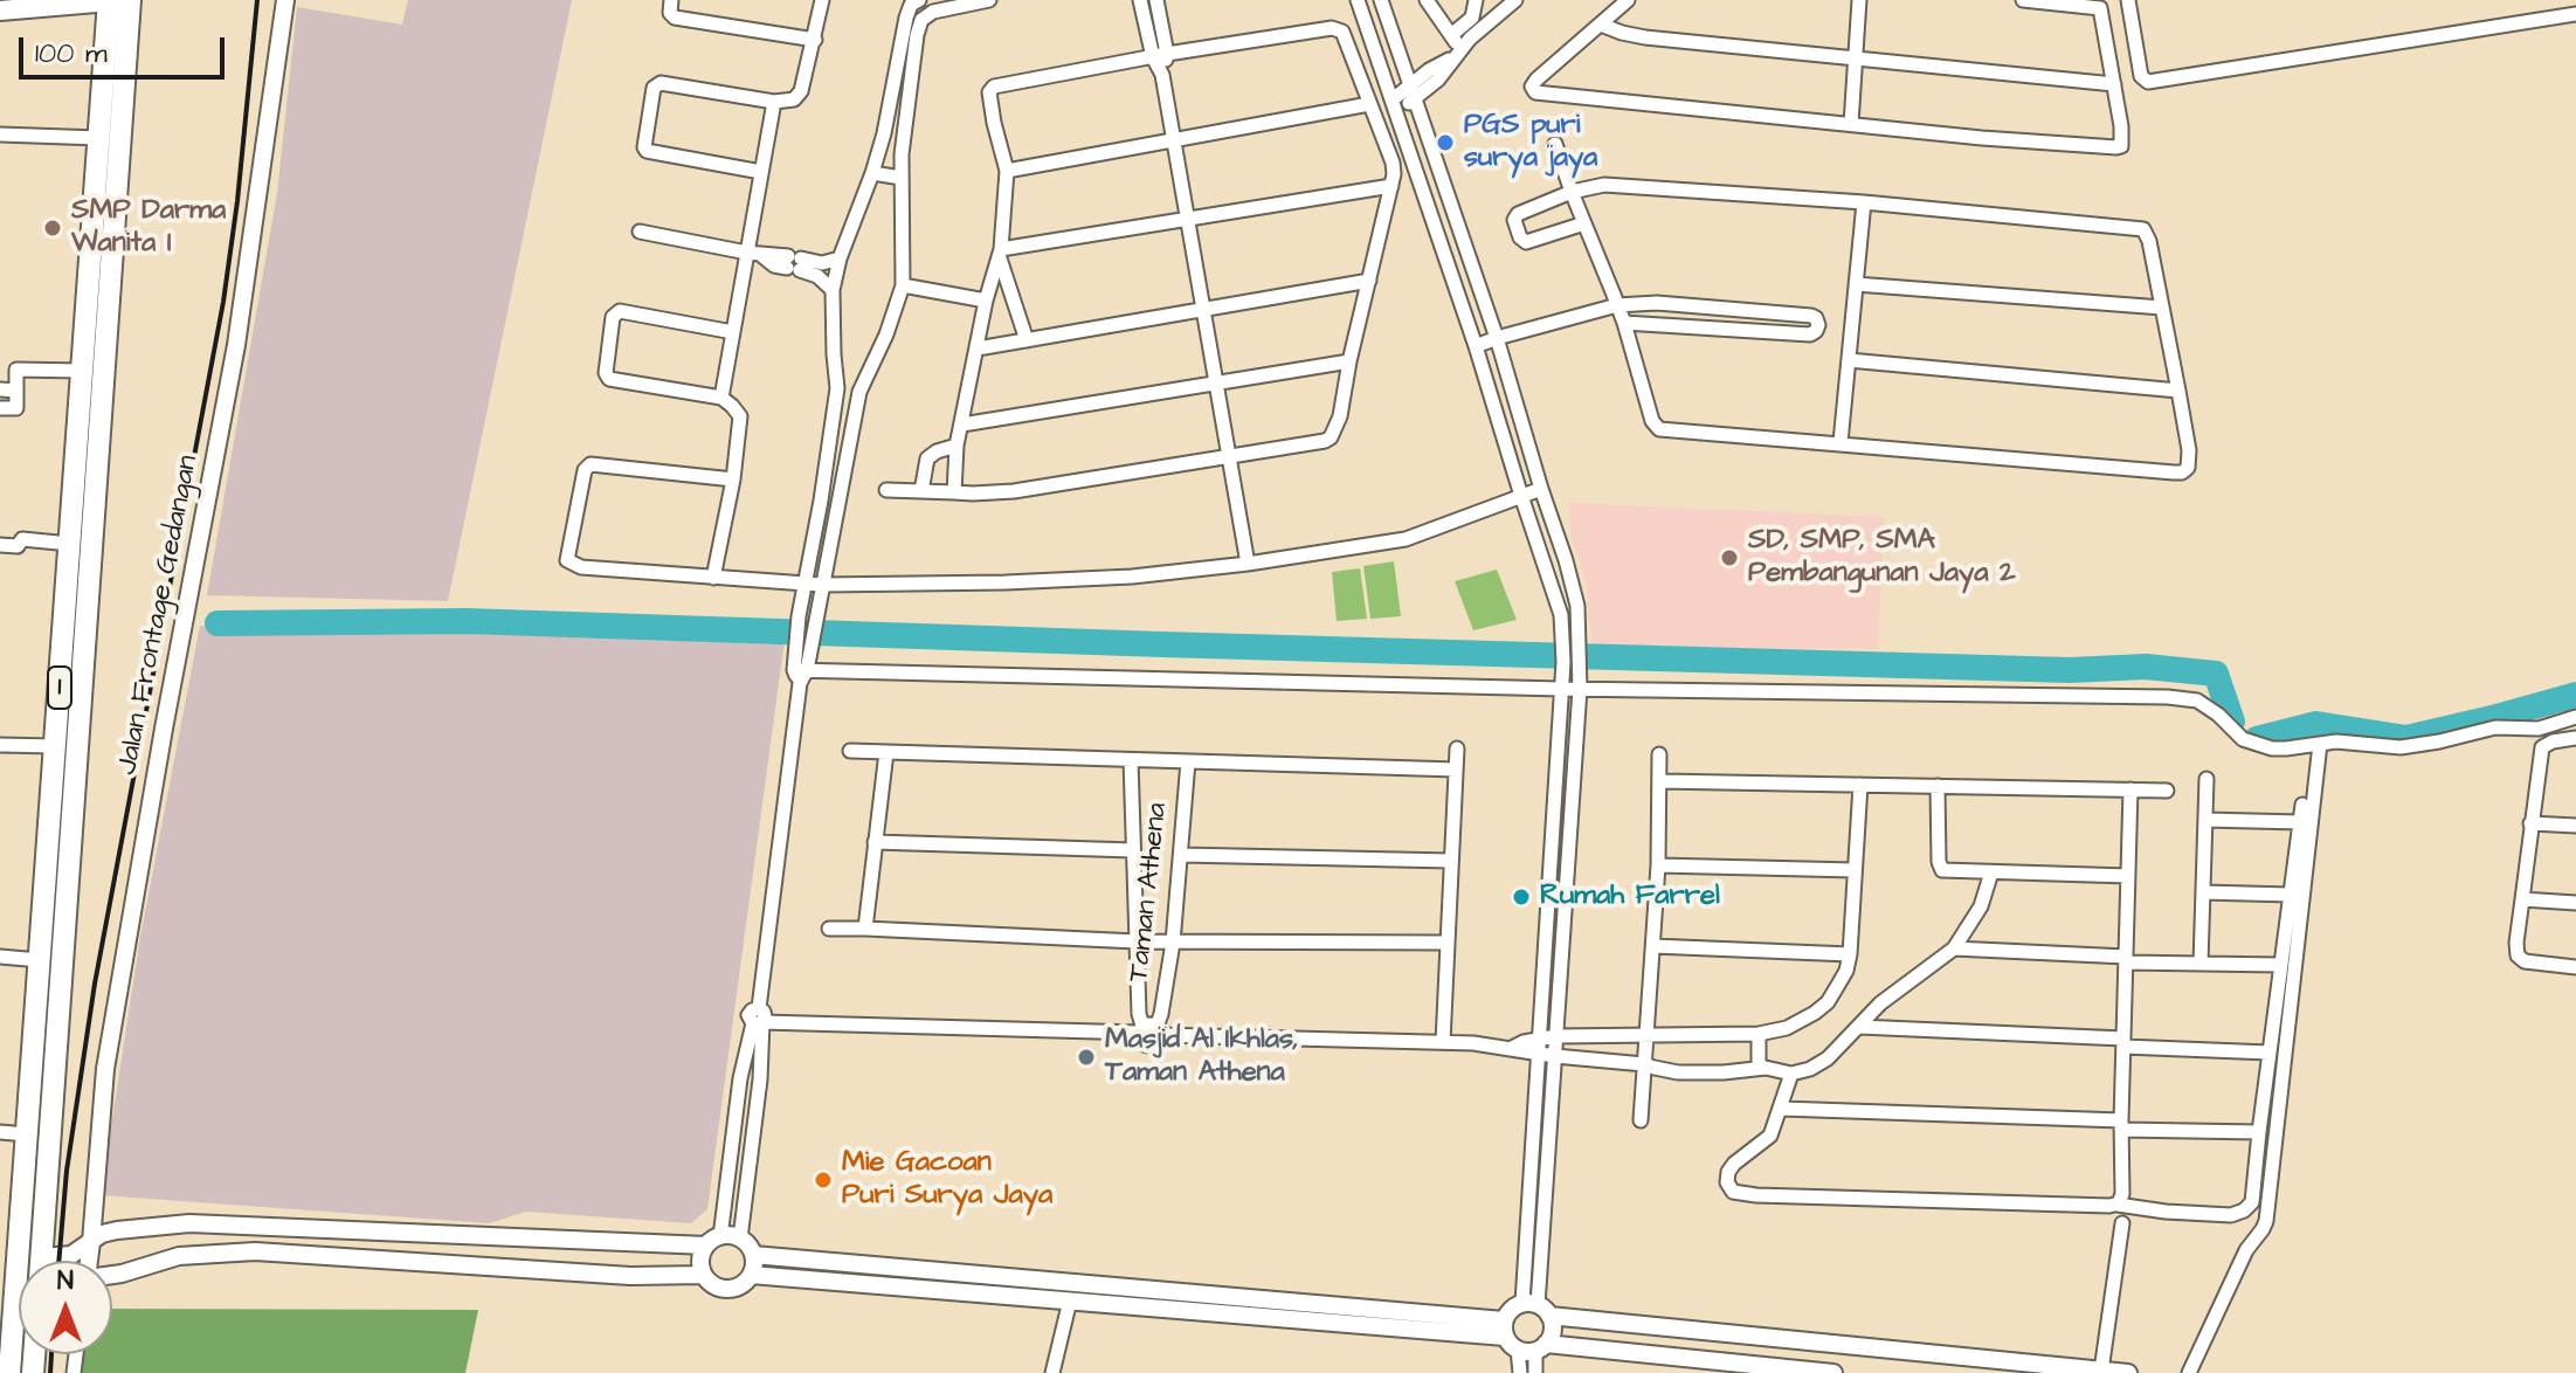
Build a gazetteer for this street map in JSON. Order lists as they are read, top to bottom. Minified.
{"streets":{"highway":["1"],"street":["Jalan Frontage Gedangan","Taman Athena"]},"places":["PGS puri surya jaya","SMP Darma Wanita I","SD, SMP, SMA Pembangunan Jaya 2","Rumah Farrel","Masjid Al Ikhlas, Taman Athena","Mie Gacoan Puri Surya Jaya"],"scale_bar":"100 m","north":"top"}
